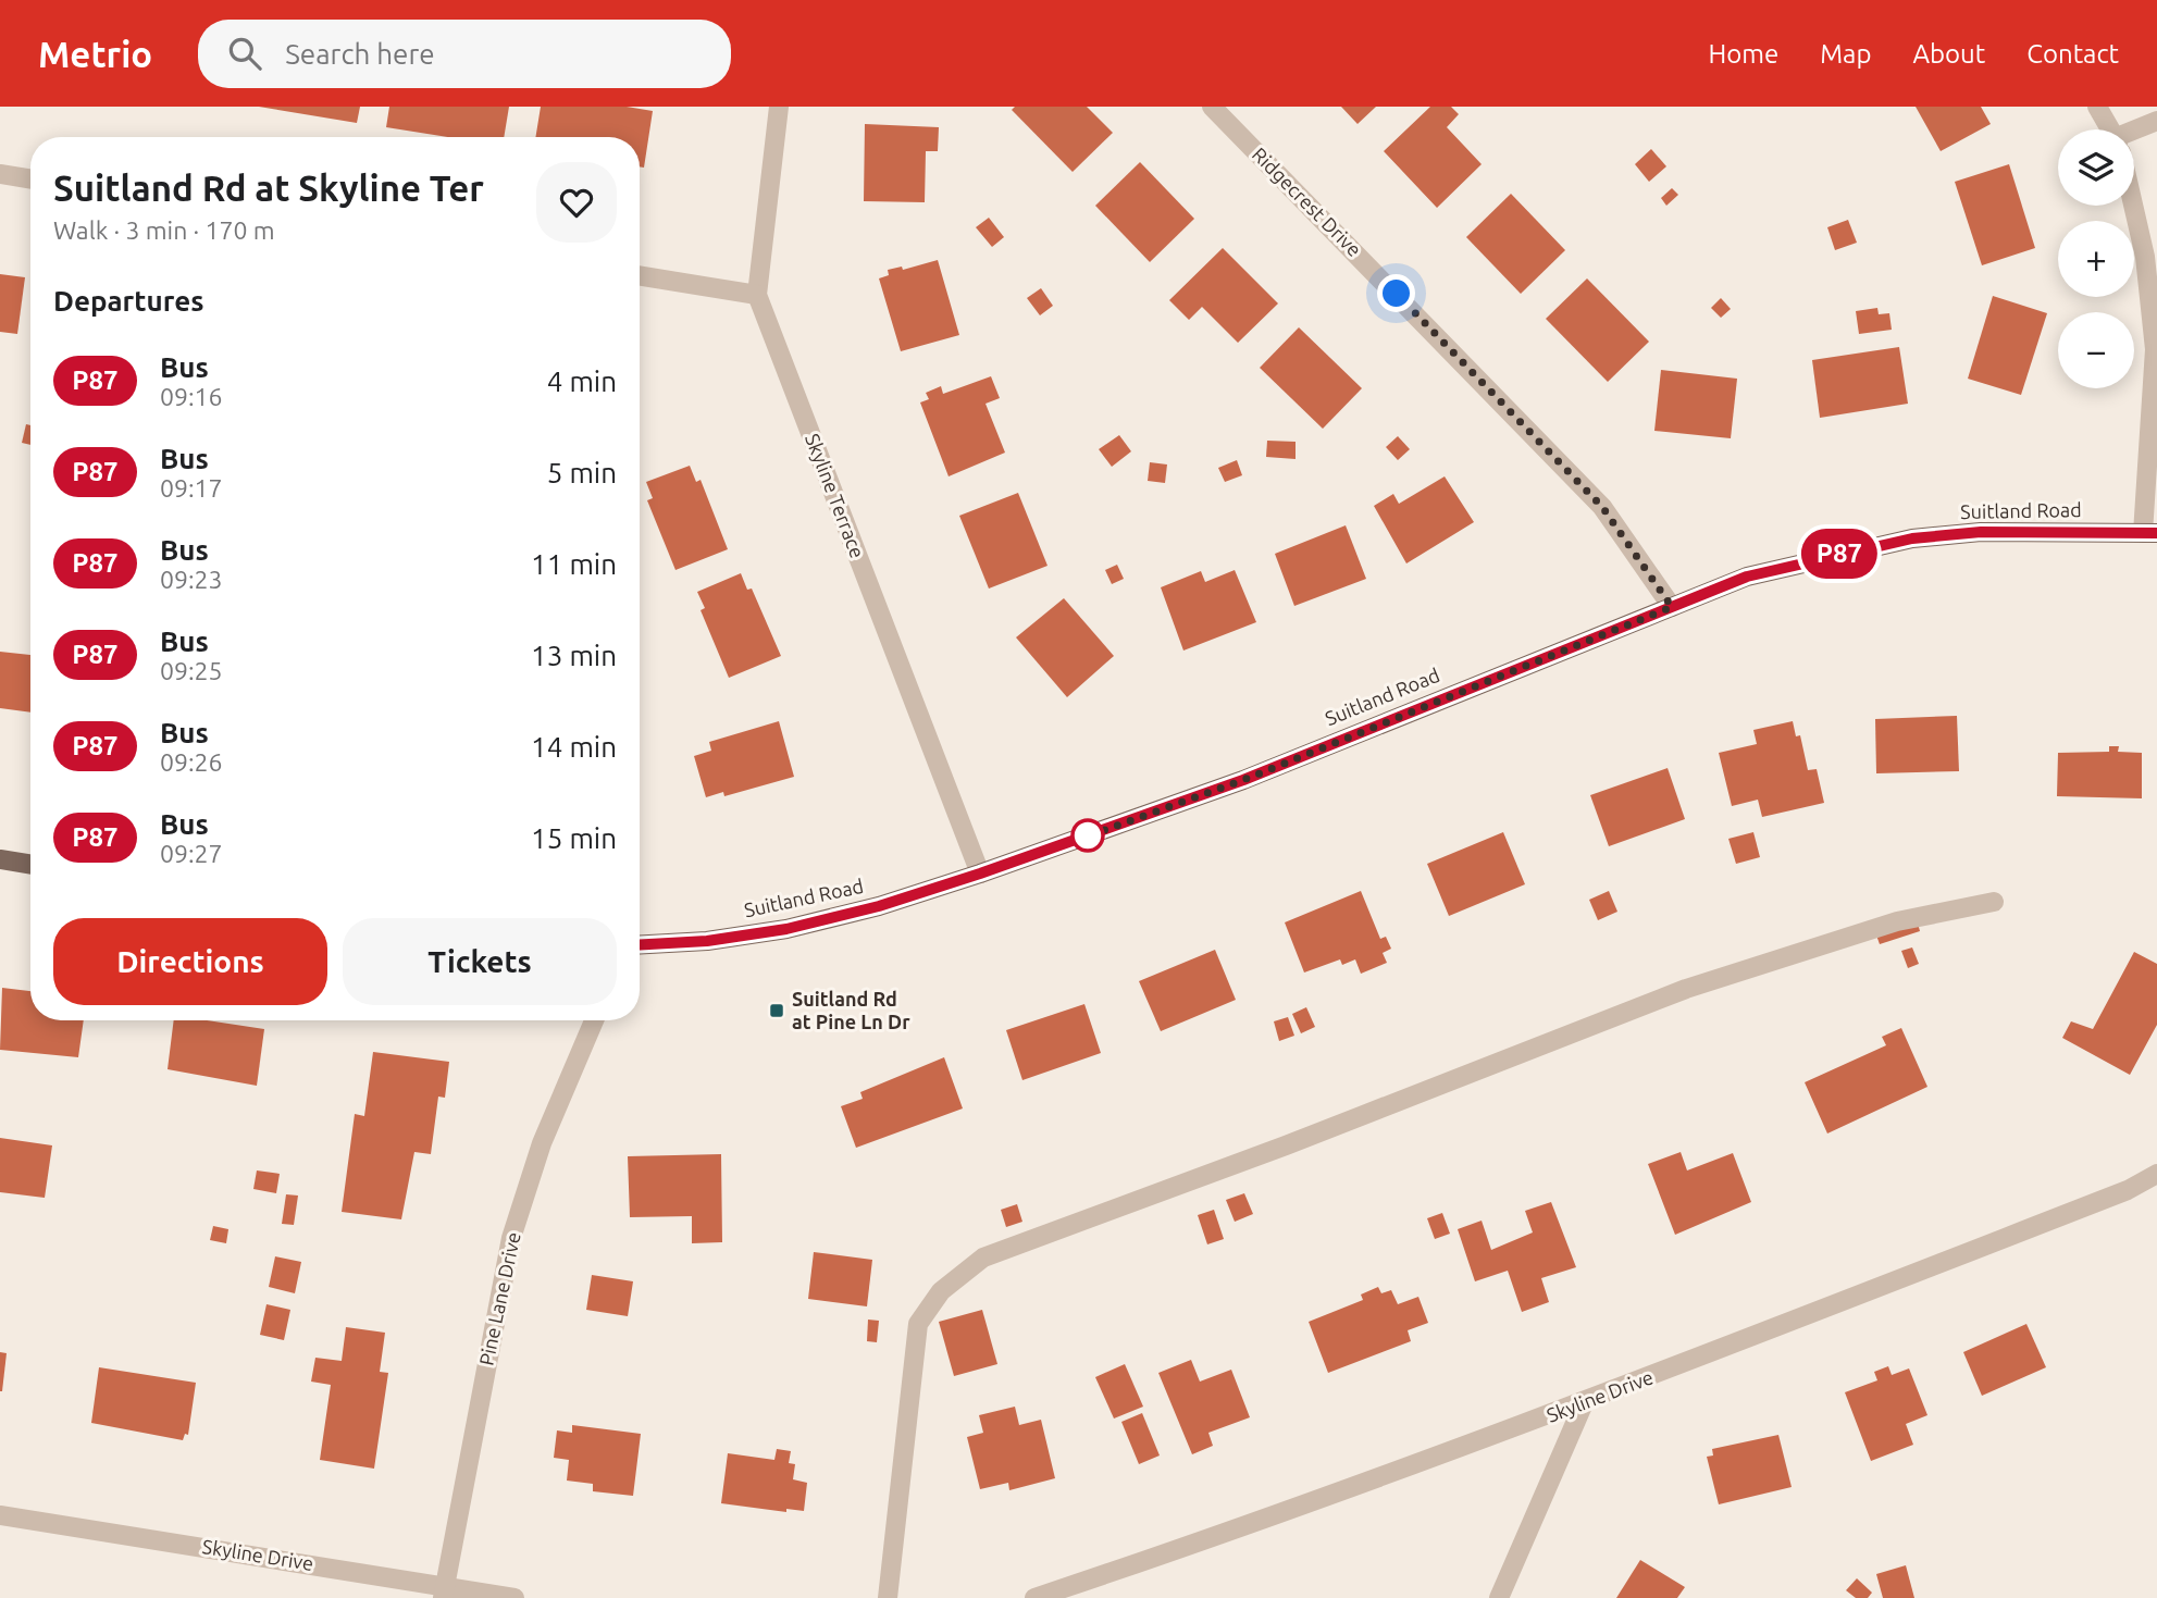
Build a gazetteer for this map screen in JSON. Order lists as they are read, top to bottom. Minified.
{"streets":{"main road":["Suitland Road"],"street":["Ridgecrest Drive","Skyline Terrace","Pine Lane Drive","Skyline Drive"]},"crossings":[["Ridgecrest Drive","Suitland Road"],["Skyline Terrace","Suitland Road"],["Pine Lane Drive","Skyline Drive"]],"places":{"transit":["Suitland Rd at Pine Ln Dr"]},"lines":["bus line P87"],"page":{"header":"Metrio","search":"Search here","nav":["Home","Map","About","Contact"],"on_map":"P87","map_buttons":["+","−"],"heading":[["Suitland Rd at Skyline Ter","Walk · 3 min · 170 m"],"Departures"],"list":[{"mark":"P87","name":"Bus","note":"09:16","value":"4 min"},{"mark":"P87","name":"Bus","note":"09:17","value":"5 min"},{"mark":"P87","name":"Bus","note":"09:23","value":"11 min"},{"mark":"P87","name":"Bus","note":"09:25","value":"13 min"},{"mark":"P87","name":"Bus","note":"09:26","value":"14 min"},{"mark":"P87","name":"Bus","note":"09:27","value":"15 min"}],"buttons":["Directions","Tickets"]}}
